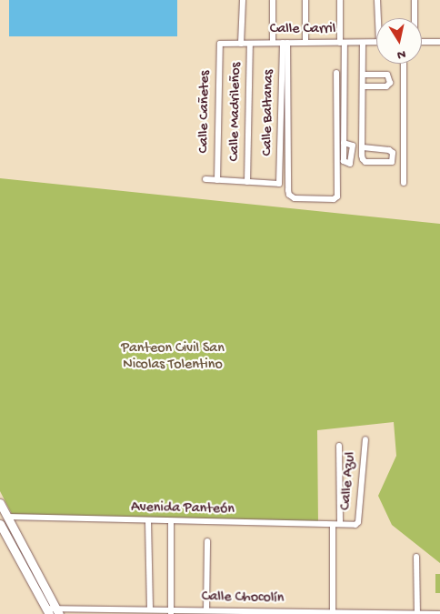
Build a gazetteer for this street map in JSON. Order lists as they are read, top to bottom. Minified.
{"streets":{"street":["Calle Carril","Calle Cañetes","Calle Madrileños","Calle Baltanas","Calle Azul","Avenida Panteón","Calle Chocolín"]},"crossings":[["Calle Carril","Calle Cañetes"],["Calle Carril","Calle Madrileños"],["Calle Carril","Calle Baltanas"],["Calle Madrileños","Calle Baltanas"],["Calle Azul","Avenida Panteón"]],"parks":["Panteon Civil San Nicolas Tolentino"],"north":"bottom"}
